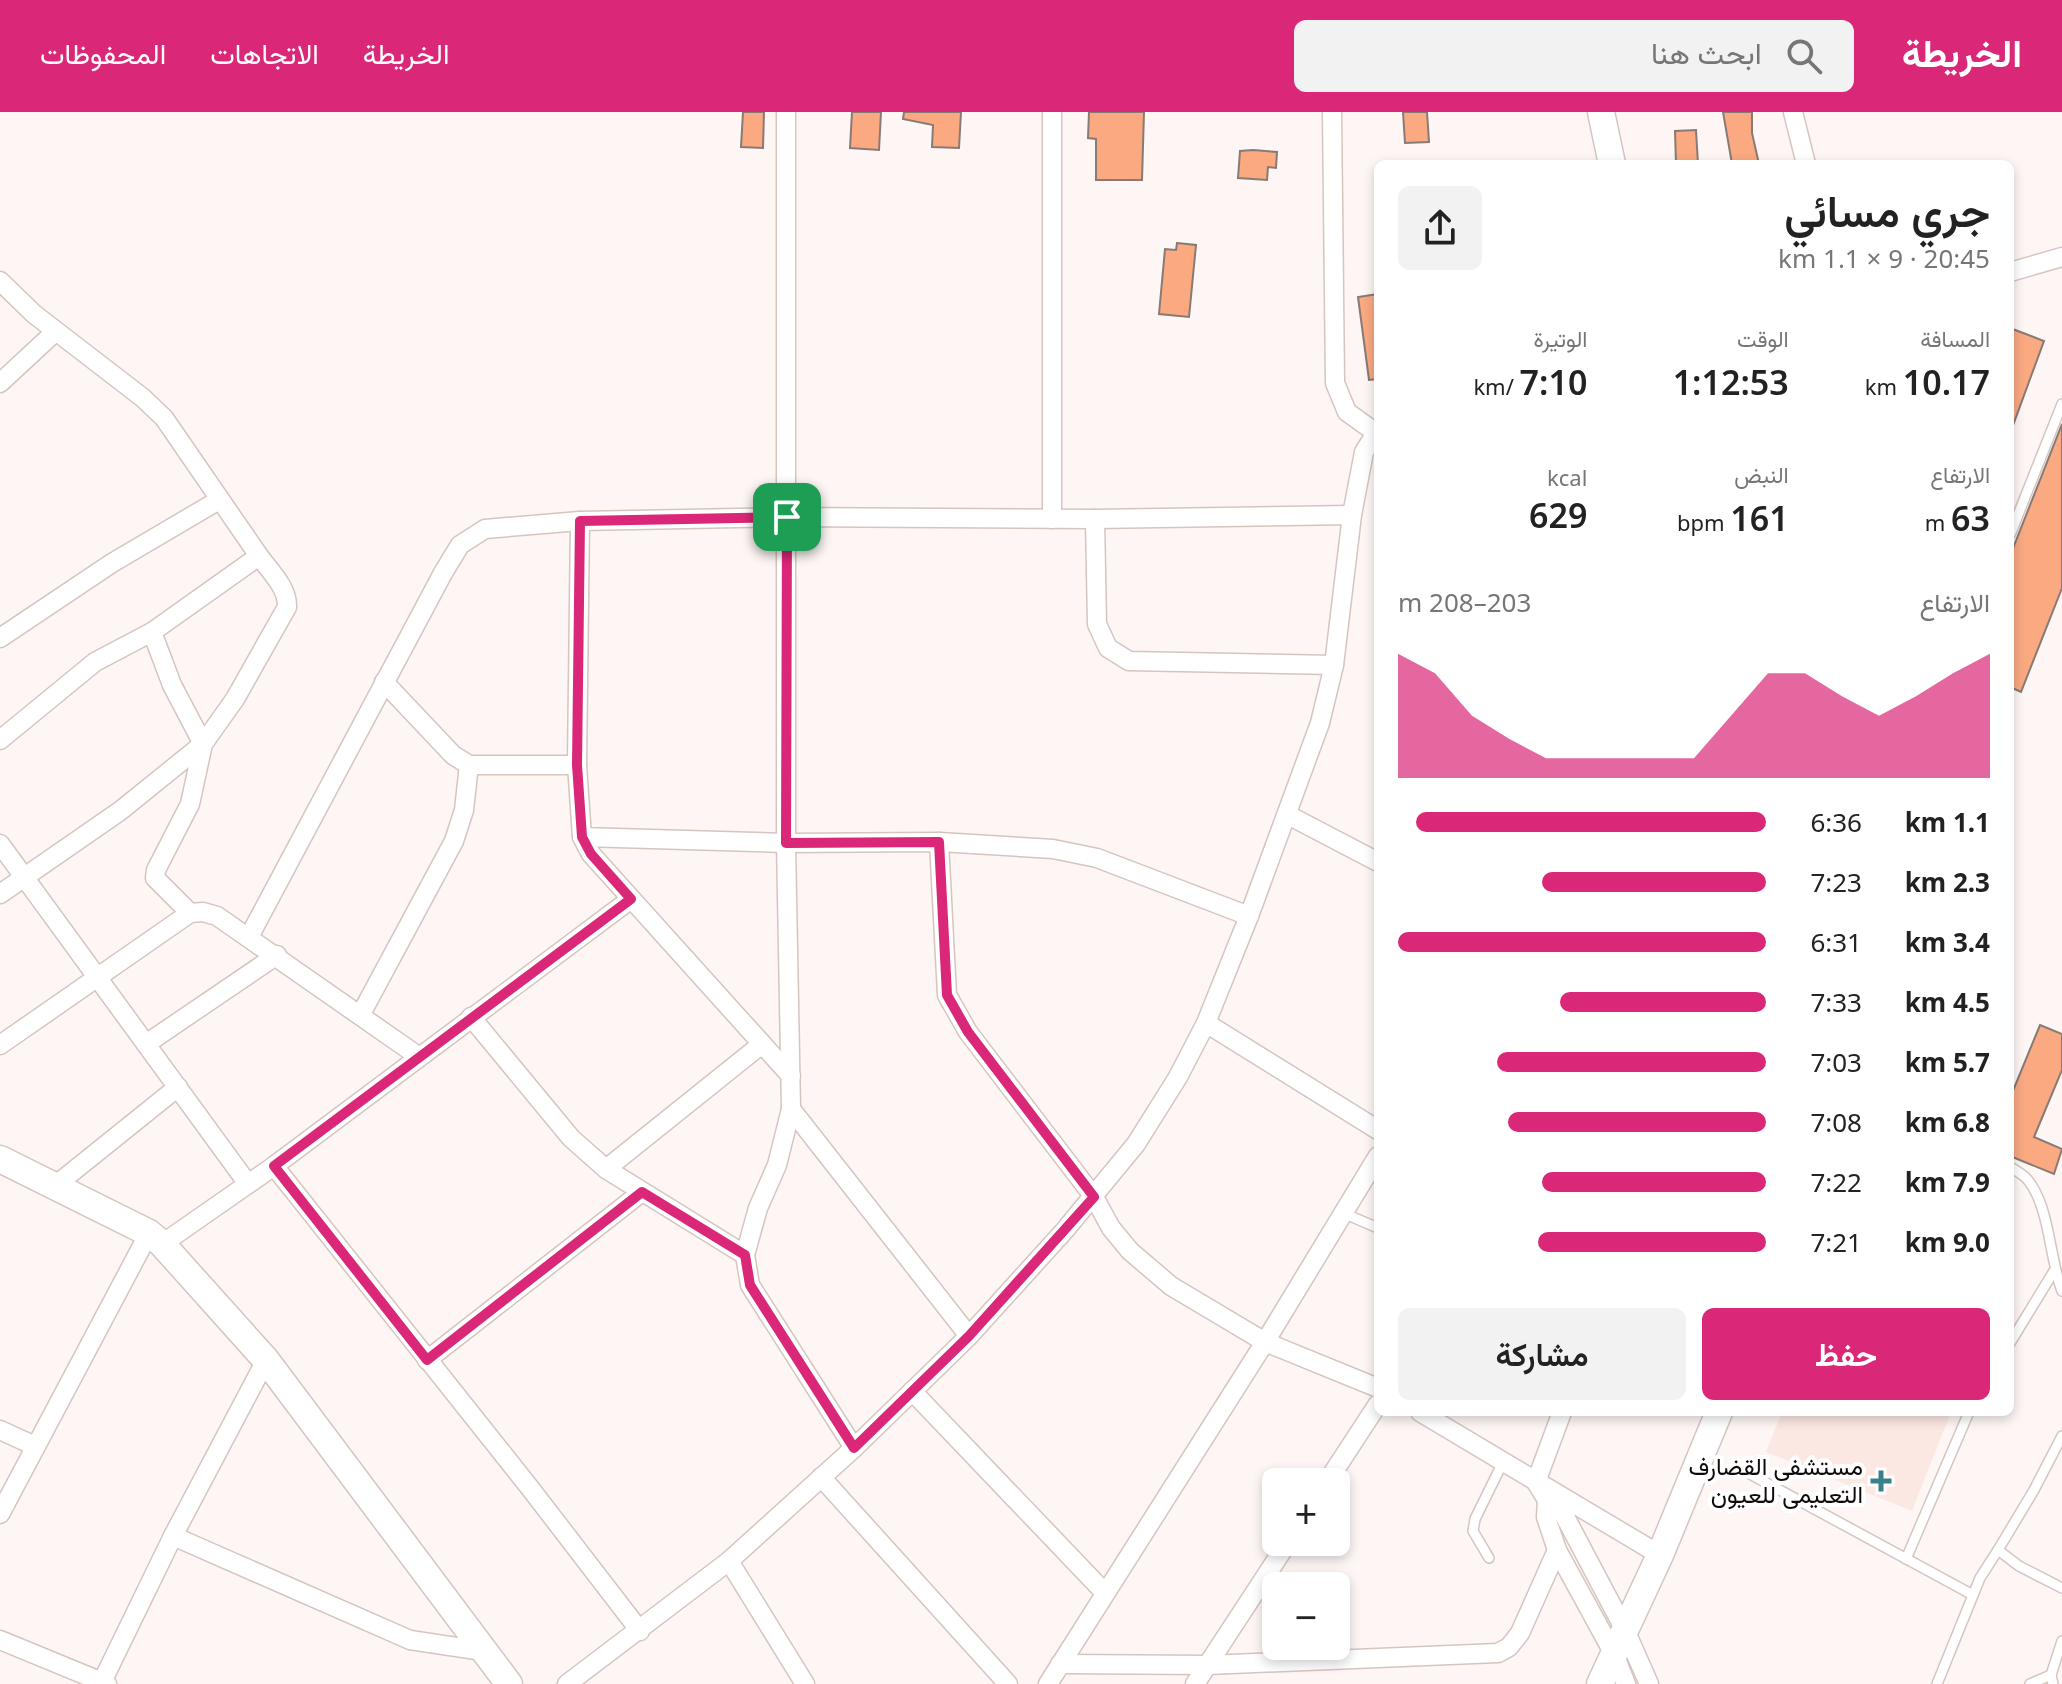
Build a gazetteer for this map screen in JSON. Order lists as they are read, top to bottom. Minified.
{"places":{"health":["مستشفى القضارف التعليمى للعيون"]},"page":{"header":"الخريطة","search":"ابحث هنا","nav":["الخريطة","الاتجاهات","المحفوظات"],"heading":["جري مسائي","20:45 · 9 × 1.1 km"],"stats":[["المسافة","10.17 km"],["الوقت","1:12:53"],["الوتيرة","7:10 /km"],["الارتفاع","63 m"],["النبض","161 bpm"],["kcal","629"]],"chart":["الارتفاع","203–208 m"],"list":[{"name":"1.1 km","note":"6:36"},{"name":"2.3 km","note":"7:23"},{"name":"3.4 km","note":"6:31"},{"name":"4.5 km","note":"7:33"},{"name":"5.7 km","note":"7:03"},{"name":"6.8 km","note":"7:08"},{"name":"7.9 km","note":"7:22"},{"name":"9.0 km","note":"7:21"}],"buttons":["حفظ","مشاركة"],"map_buttons":["+","−"]}}
